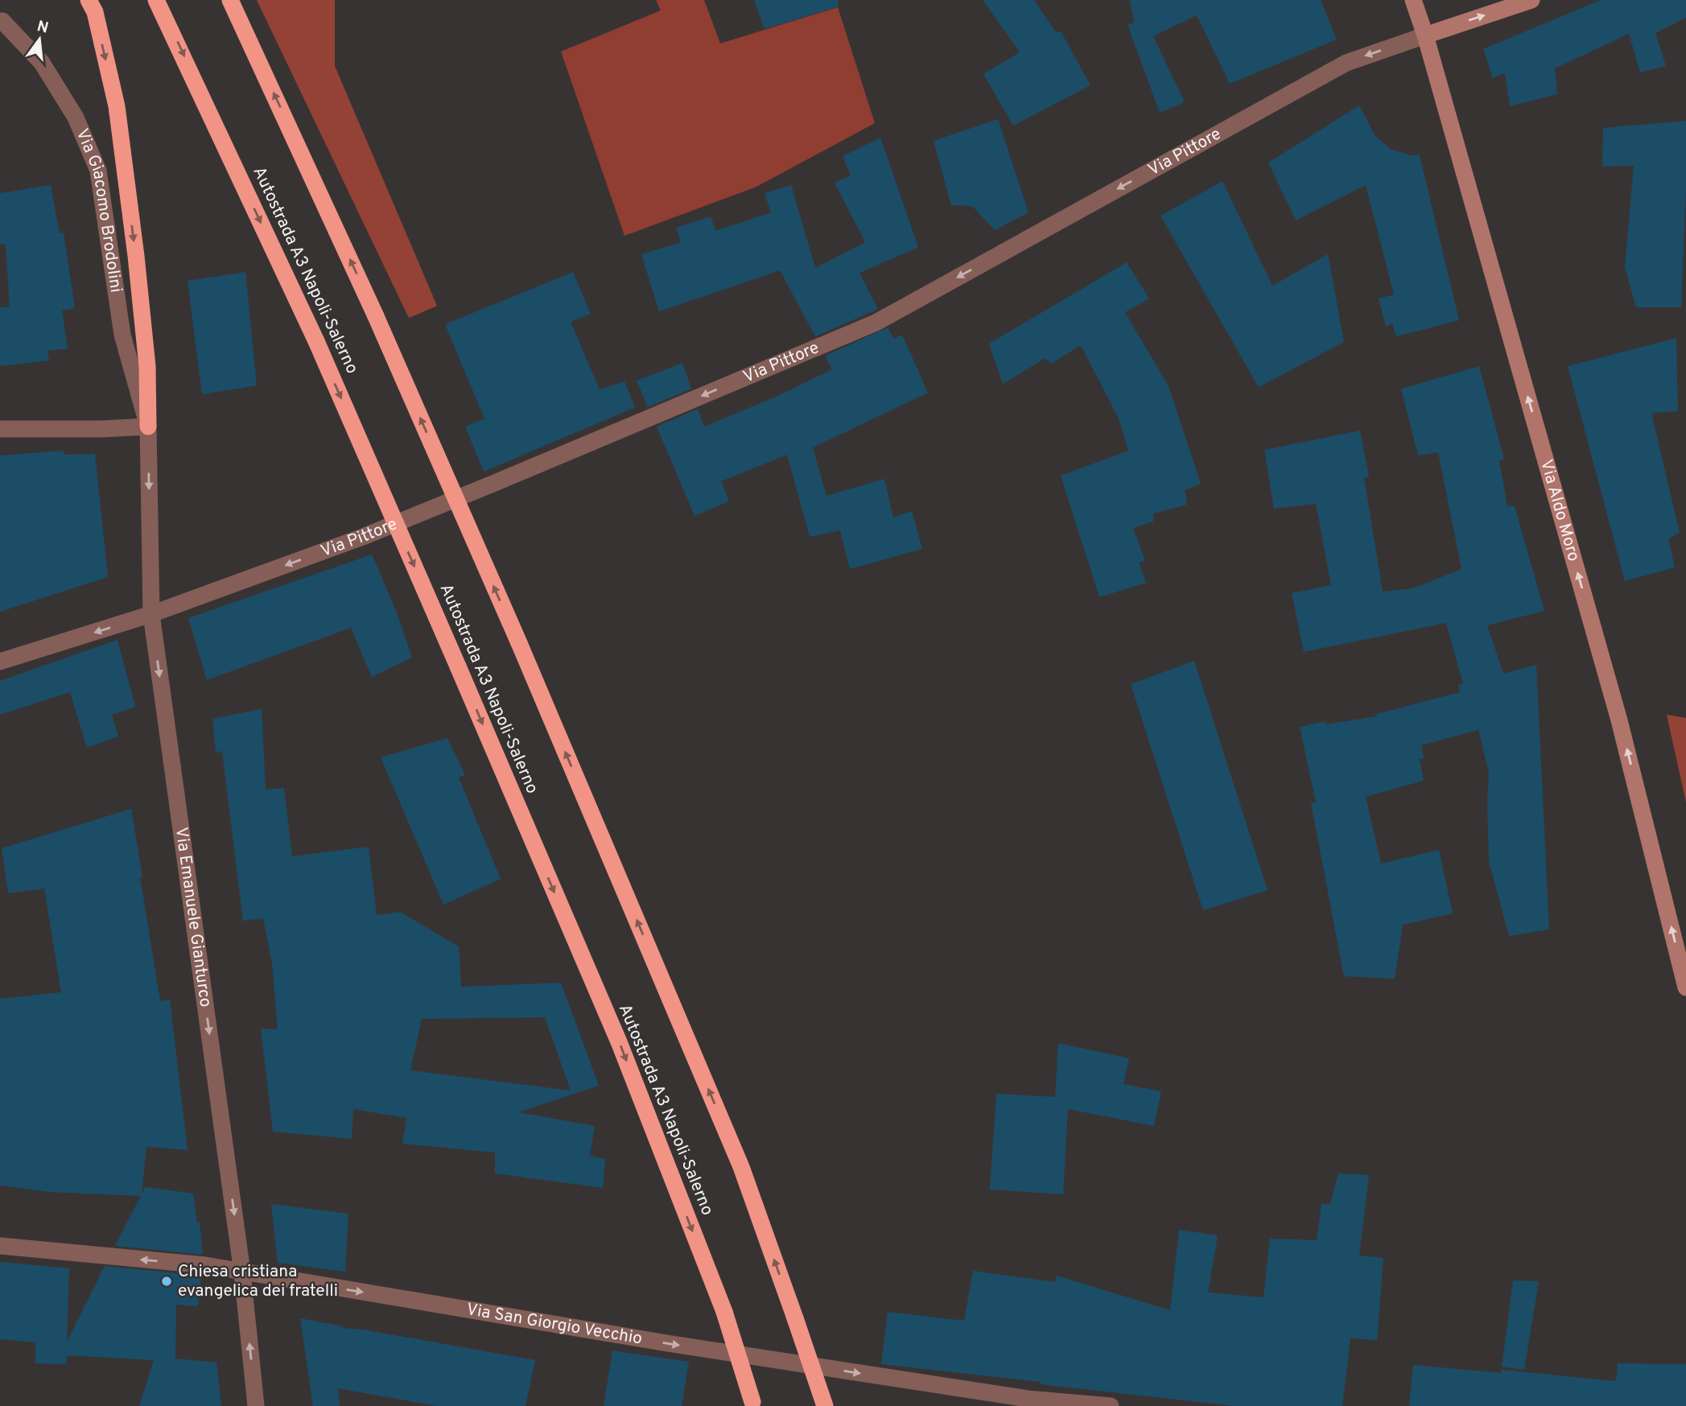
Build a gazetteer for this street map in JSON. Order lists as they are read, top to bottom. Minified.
{"streets":{"highway":["Autostrada A3 Napoli-Salerno"],"street":["Via Pittore","Via Giacomo Brodolini","Via Aldo Moro","Via Emanuele Gianturco","Via San Giorgio Vecchio"]},"crossings":[["Via Pittore","Via Aldo Moro"],["Via Pittore","Via Emanuele Gianturco"],["Via Giacomo Brodolini","Via Emanuele Gianturco"],["Via Emanuele Gianturco","Via San Giorgio Vecchio"]],"one_way":["Via Pittore","Via Aldo Moro"],"places":["Chiesa cristiana evangelica dei fratelli"],"north":"top"}
